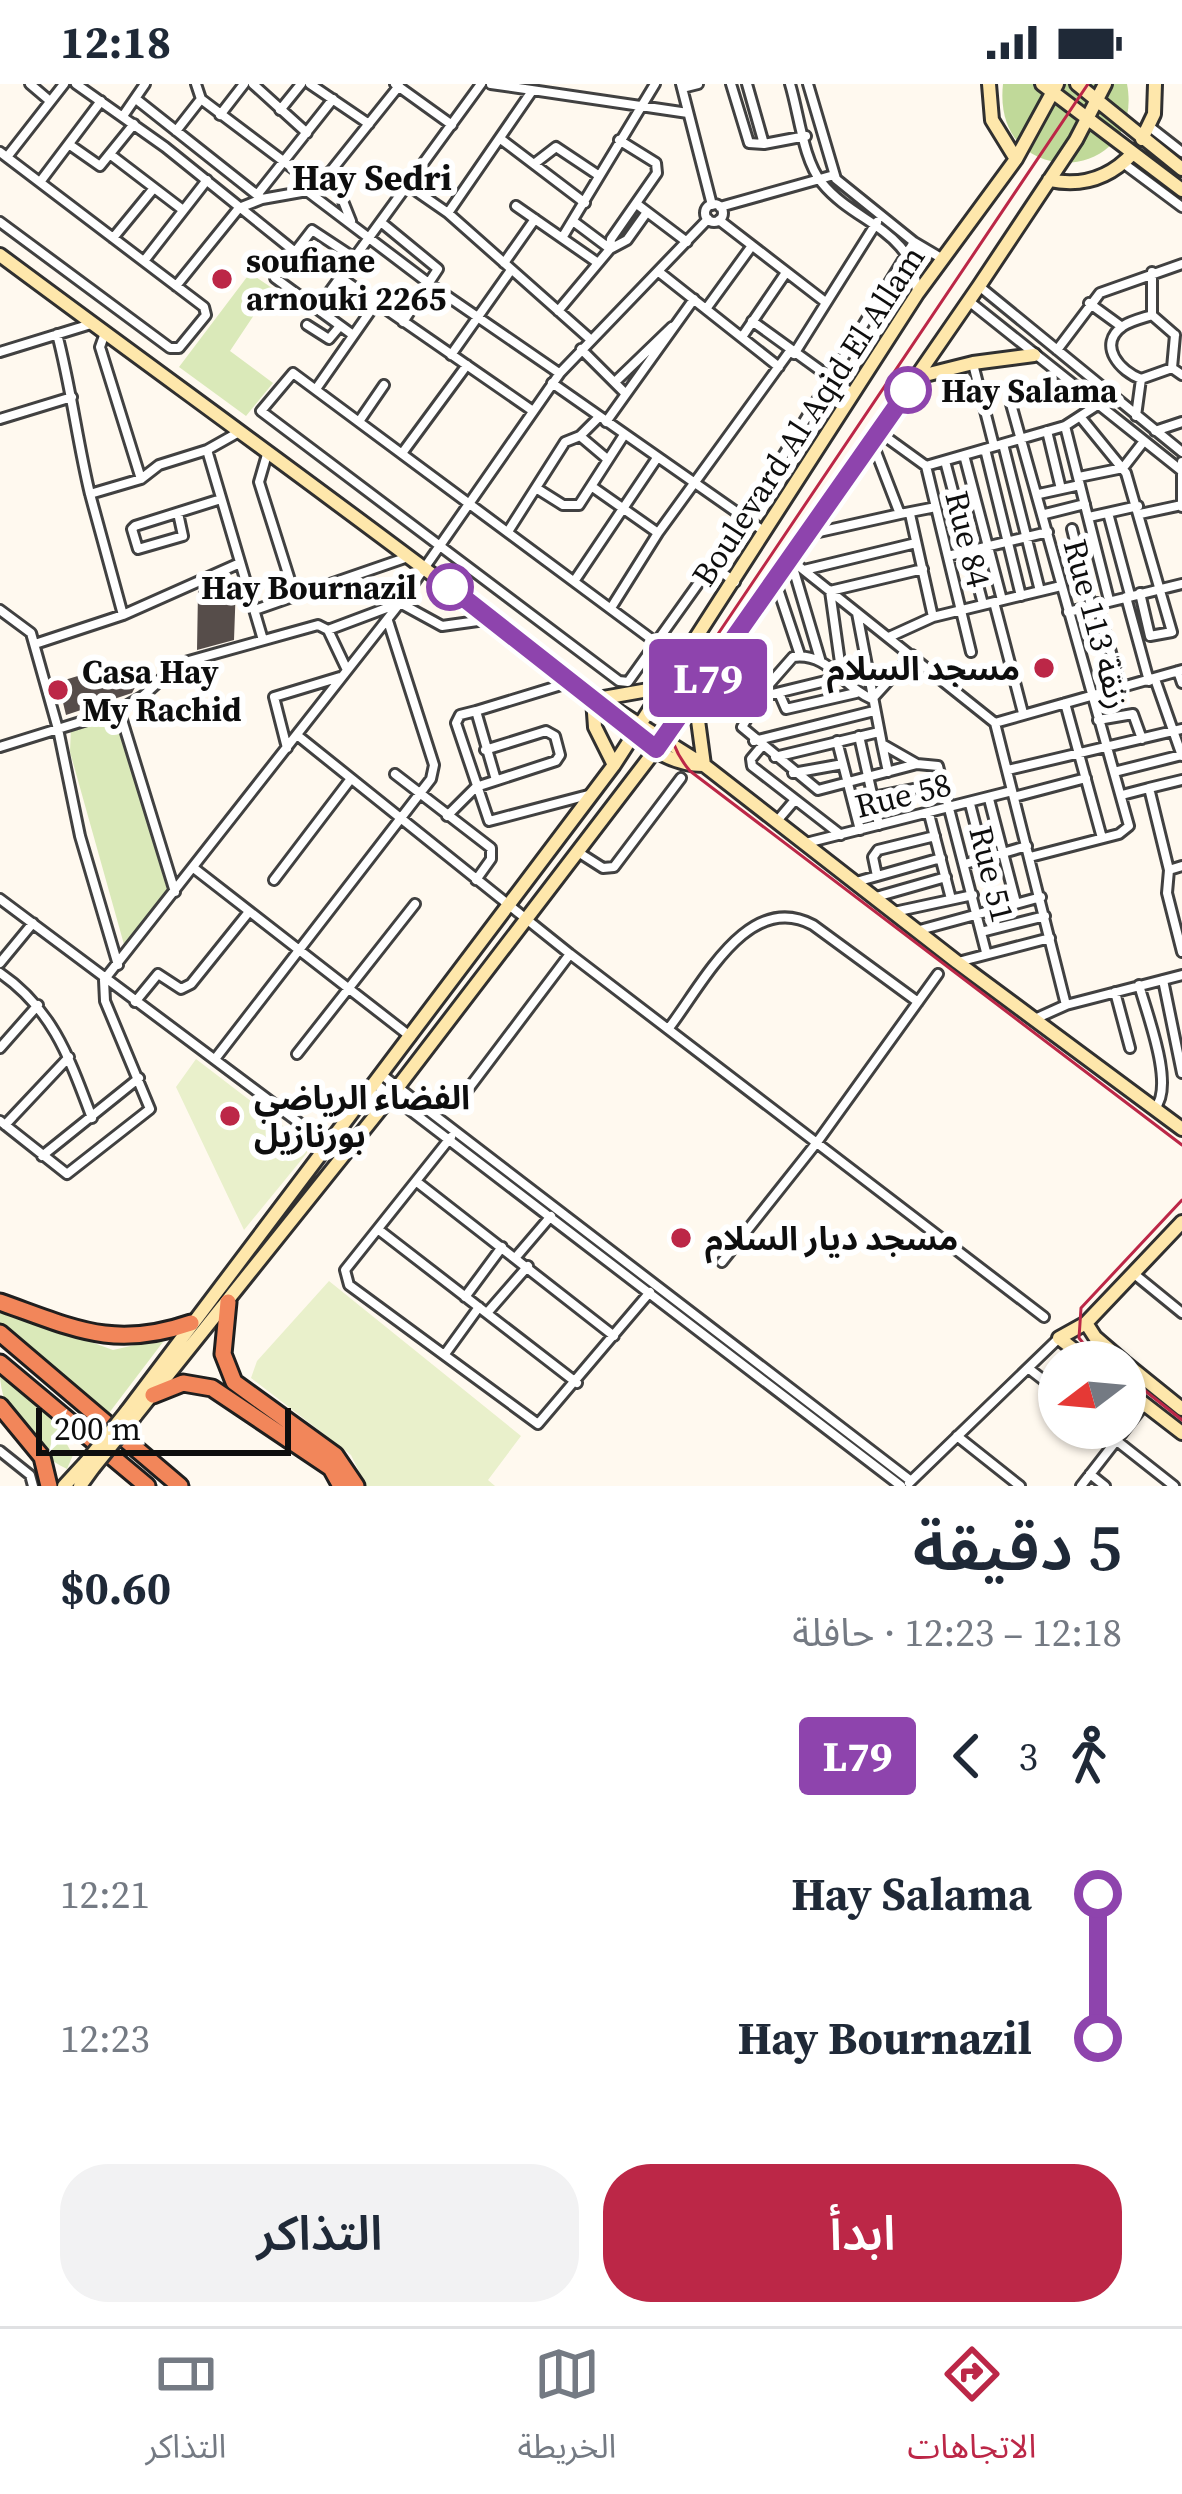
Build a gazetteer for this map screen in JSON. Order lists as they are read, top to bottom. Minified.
{"streets":{"main road":["Boulevard Al Aqid El Allam"],"street":["Rue 84","Rue 113 زنقة","Rue 58","Rue 51"]},"crossings":[["Boulevard Al Aqid El Allam","Rue 84"],["Rue 58","Rue 51"]],"districts":["Hay Sedri"],"places":["soufiane arnouki 2265","Hay Salama","Hay Bournazil","مسجد السلام","Casa Hay My Rachid","الفضاء الرياضي بورنازيل","مسجد ديار السلام"],"lines":["bus line L79"],"scale_bar":"200 m","north":"left","page":{"status":"12:18","on_map":"L79","scale":"200 m","heading":["5 دقيقة","12:18 – 12:23 · حافلة","$0.60"],"legs":["3","L79"],"list":[{"name":"Hay Salama","value":"12:21"},{"name":"Hay Bournazil","value":"12:23"}],"buttons":["ابدأ","التذاكر"],"tabs":["الاتجاهات","الخريطة","التذاكر"]}}
